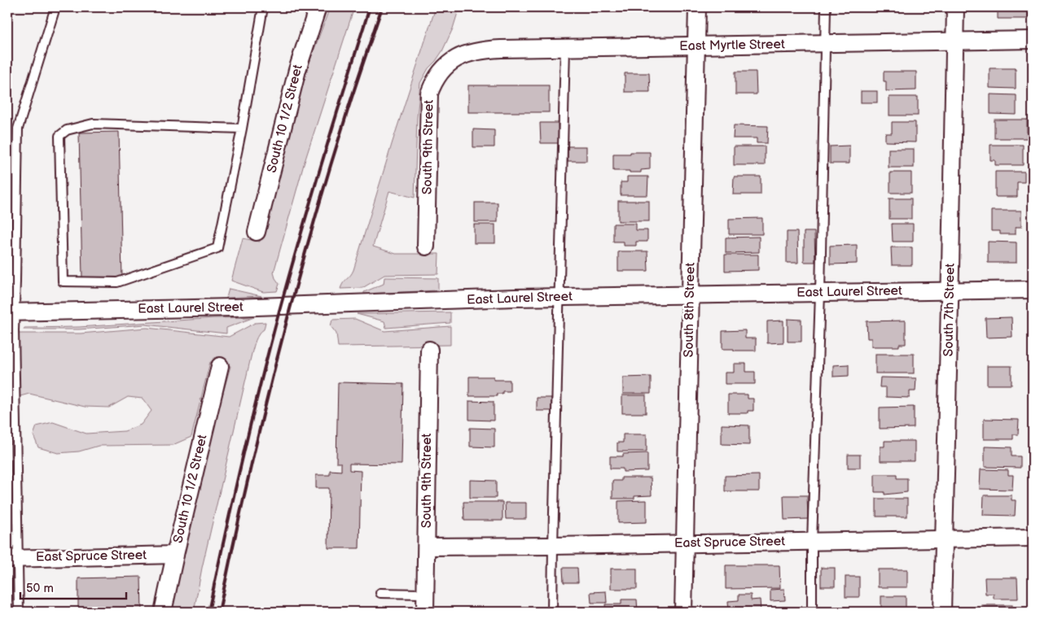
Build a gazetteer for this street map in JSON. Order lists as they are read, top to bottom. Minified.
{"streets":{"street":["East Myrtle Street","South 10 1/2 Street","South 9th Street","East Laurel Street","South 8th Street","South 7th Street","East Spruce Street"]},"crossings":[["East Myrtle Street","South 9th Street"],["East Myrtle Street","South 8th Street"],["East Myrtle Street","South 7th Street"],["South 10 1/2 Street","East Spruce Street"],["South 9th Street","East Spruce Street"],["East Laurel Street","South 8th Street"],["East Laurel Street","South 7th Street"],["South 8th Street","East Spruce Street"],["South 7th Street","East Spruce Street"]],"scale_bar":"50 m"}
